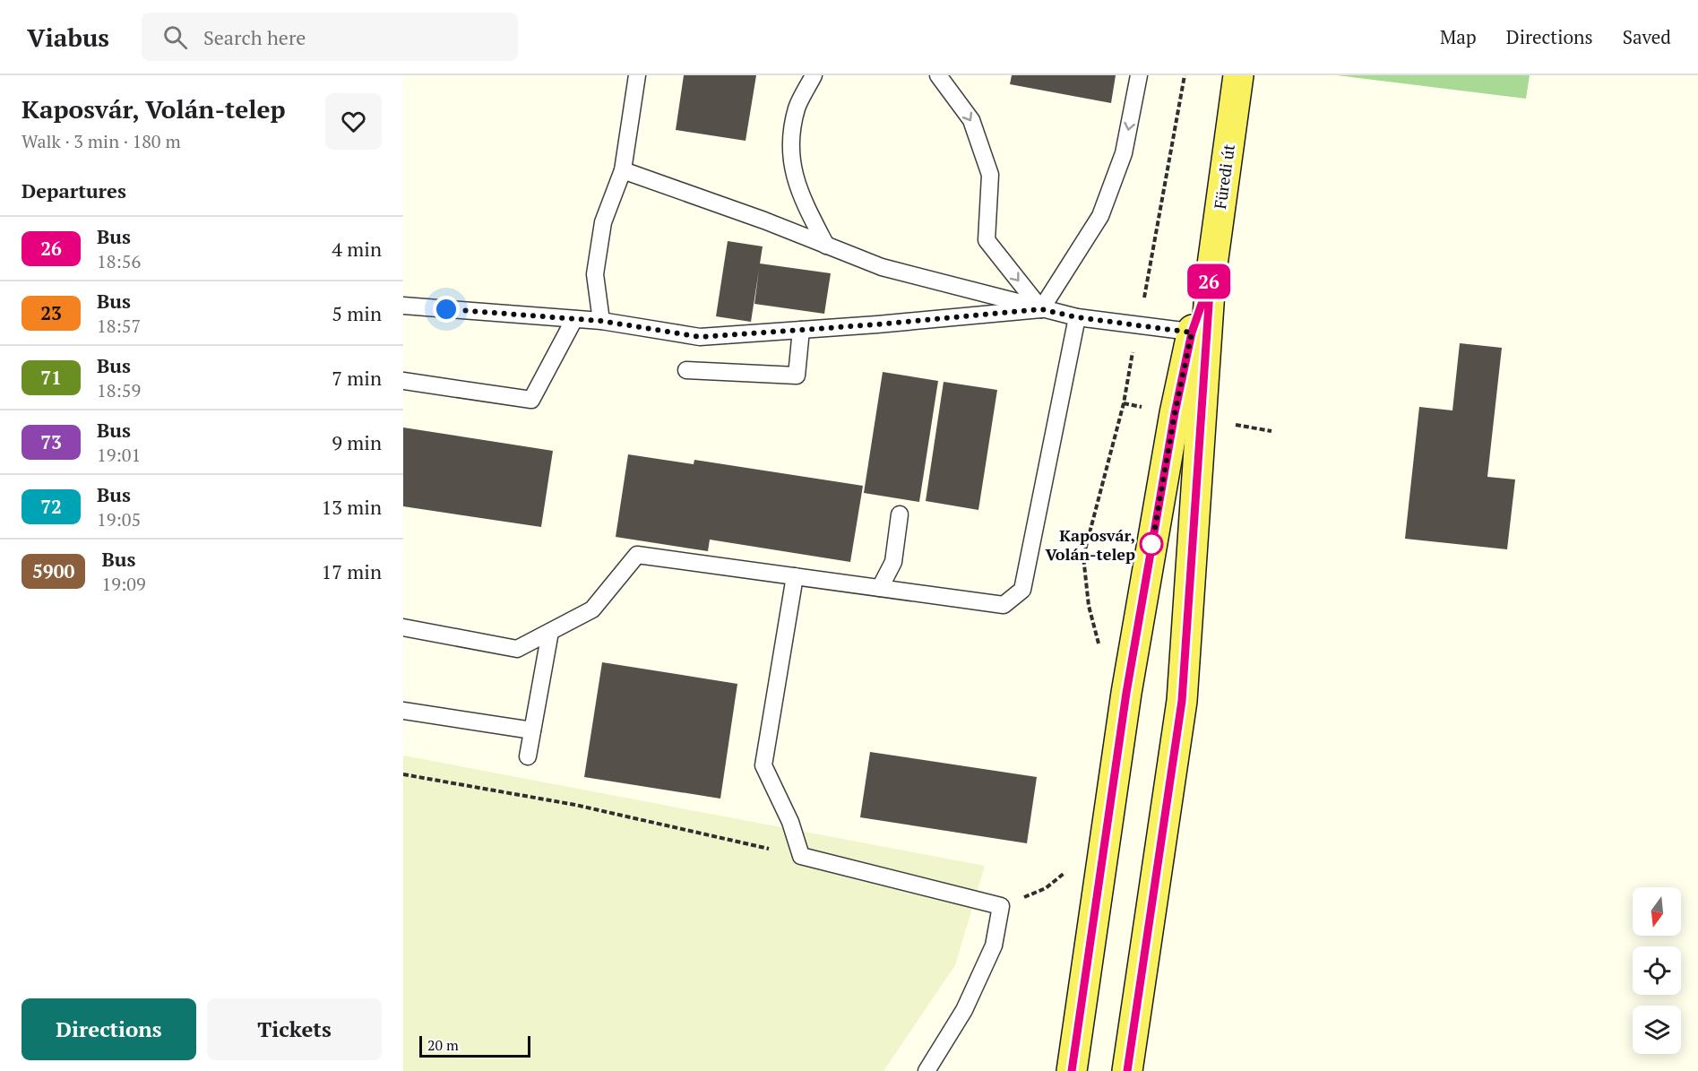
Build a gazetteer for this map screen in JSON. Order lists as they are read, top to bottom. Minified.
{"streets":{"main road":["Füredi út"]},"places":["Kaposvár, Volán-telep"],"lines":["bus line 26"],"scale_bar":"20 m","north":"bottom","page":{"header":"Viabus","search":"Search here","nav":["Map","Directions","Saved"],"heading":[["Kaposvár, Volán-telep","Walk · 3 min · 180 m"],"Departures"],"on_map":"26","list":[{"mark":"26","name":"Bus","note":"18:56","value":"4 min"},{"mark":"23","name":"Bus","note":"18:57","value":"5 min"},{"mark":"71","name":"Bus","note":"18:59","value":"7 min"},{"mark":"73","name":"Bus","note":"19:01","value":"9 min"},{"mark":"72","name":"Bus","note":"19:05","value":"13 min"},{"mark":"5900","name":"Bus","note":"19:09","value":"17 min"}],"buttons":["Directions","Tickets"],"scale":"20 m"}}
